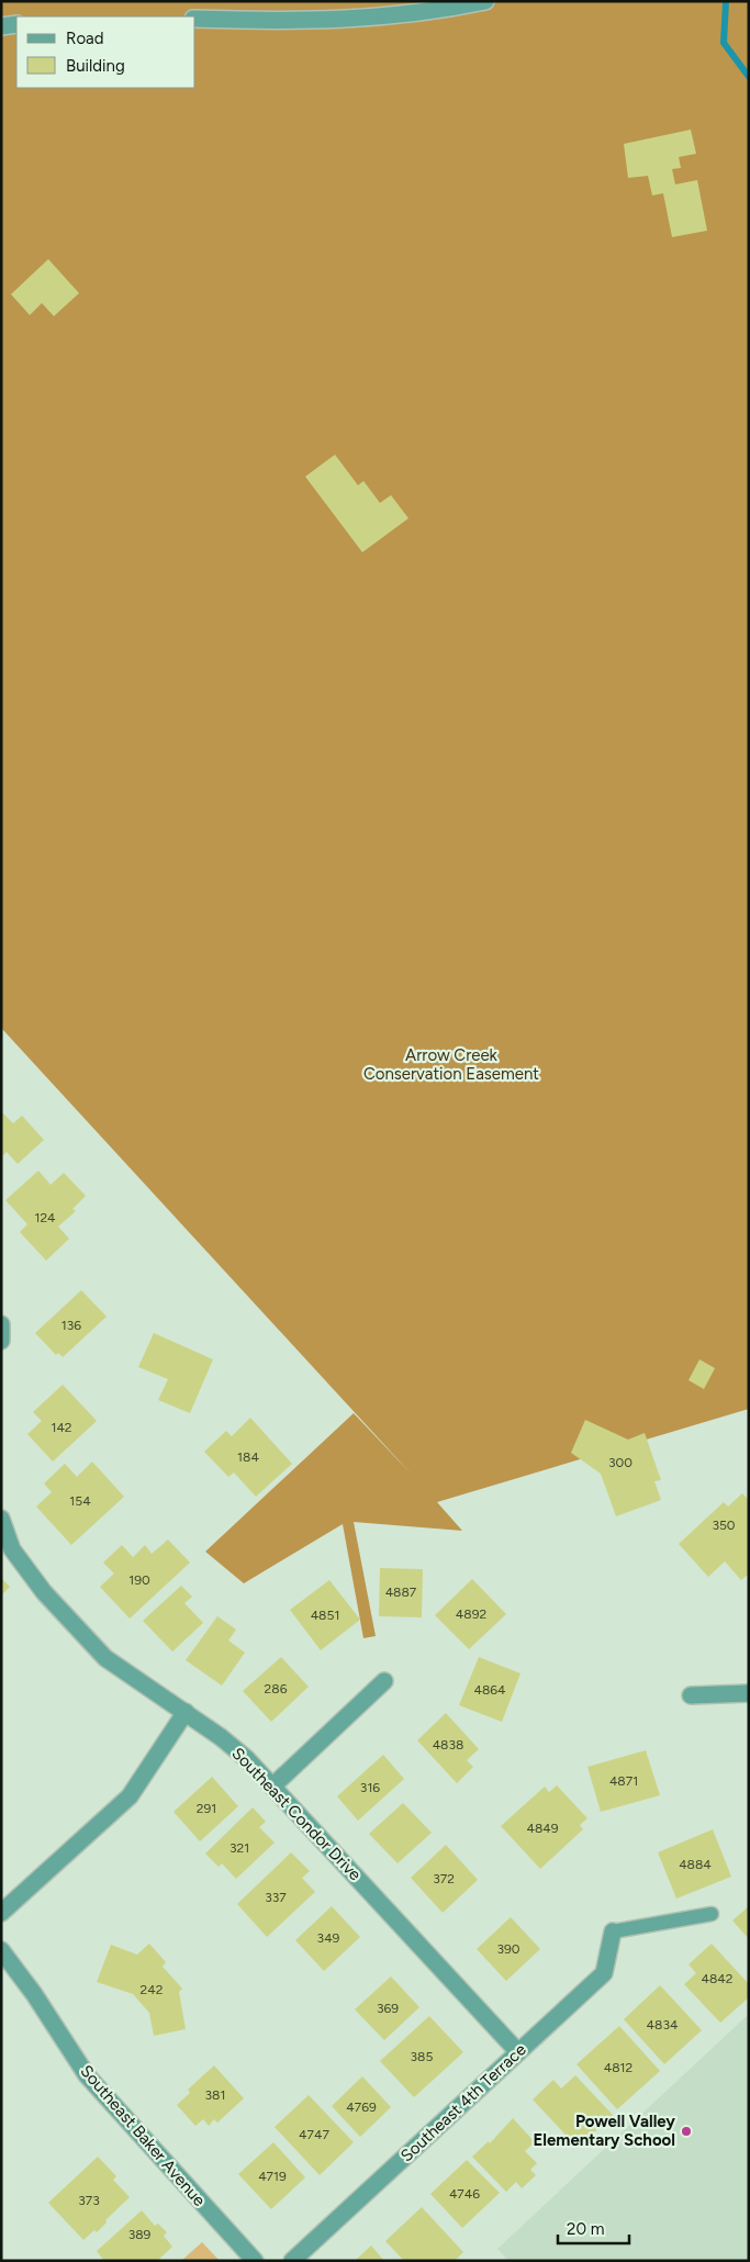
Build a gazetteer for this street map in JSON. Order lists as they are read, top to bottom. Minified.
{"streets":{"street":["Southeast Condor Drive","Southeast 4th Terrace","Southeast Baker Avenue"]},"crossings":[["Southeast Condor Drive","Southeast 4th Terrace"]],"parks":["Arrow Creek Conservation Easement"],"places":["Powell Valley Elementary School"],"house_numbers":["124","136","142","184","300","154","350","190","4887","4892","4851","286","4864","4838","4871","316","291","4849","321","4884","372","337","349","390","4842","242","369","4834","385","4812","381","4769","4747","4719","4746","373","389"],"legend":["Road","Building"],"scale_bar":"20 m"}
